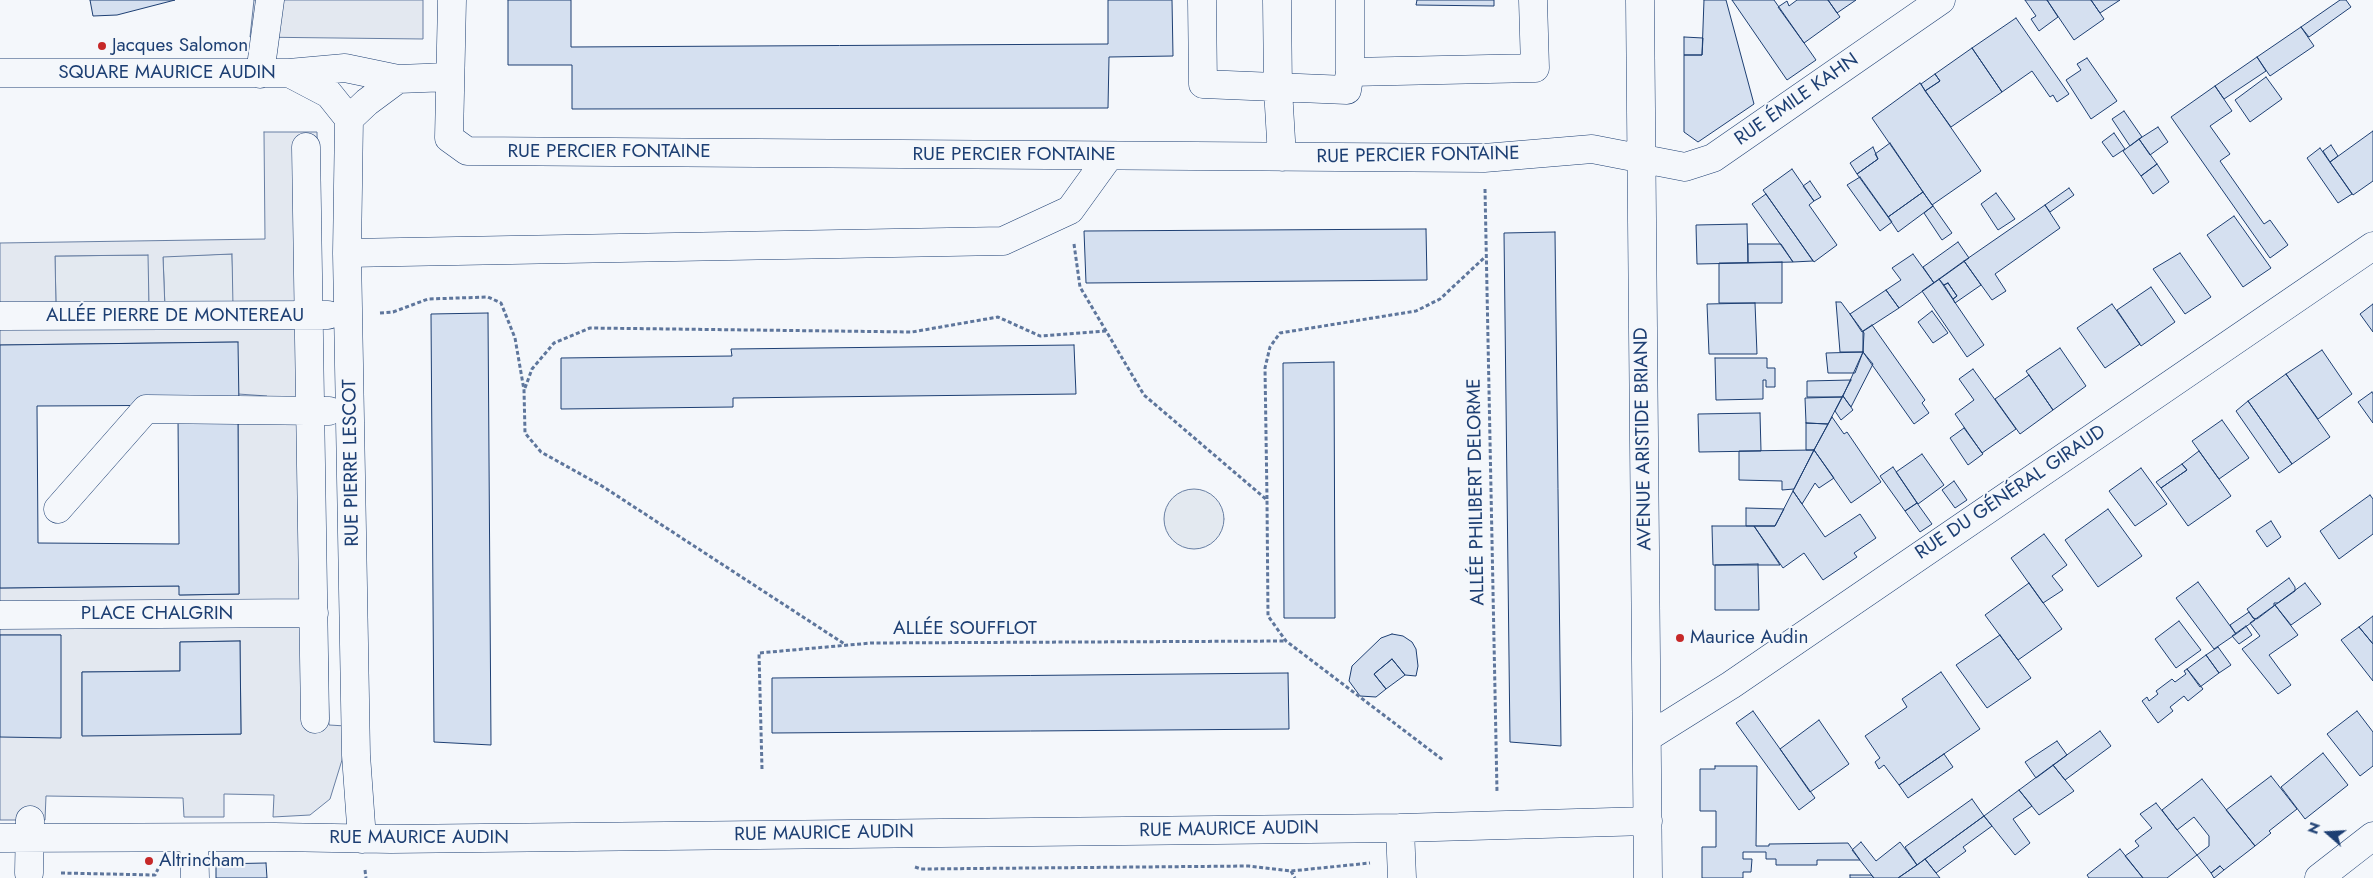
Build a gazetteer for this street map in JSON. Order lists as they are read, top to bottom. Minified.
{"streets":{"street":["SQUARE MAURICE AUDIN","RUE ÉMILE KAHN","RUE PERCIER FONTAINE","ALLÉE PIERRE DE MONTEREAU","AVENUE ARISTIDE BRIAND","RUE PIERRE LESCOT","RUE DU GÉNÉRAL GIRAUD","PLACE CHALGRIN","RUE MAURICE AUDIN"],"path":["ALLÉE PHILIBERT DELORME","ALLÉE SOUFFLOT"]},"crossings":[["SQUARE MAURICE AUDIN","RUE PIERRE LESCOT"],["RUE ÉMILE KAHN","RUE PERCIER FONTAINE"],["RUE ÉMILE KAHN","AVENUE ARISTIDE BRIAND"],["RUE PERCIER FONTAINE","AVENUE ARISTIDE BRIAND"],["RUE PERCIER FONTAINE","ALLÉE PHILIBERT DELORME"],["ALLÉE PIERRE DE MONTEREAU","RUE PIERRE LESCOT"],["AVENUE ARISTIDE BRIAND","RUE DU GÉNÉRAL GIRAUD"],["AVENUE ARISTIDE BRIAND","RUE MAURICE AUDIN"],["RUE PIERRE LESCOT","RUE MAURICE AUDIN"],["ALLÉE PHILIBERT DELORME","RUE MAURICE AUDIN"]],"places":["Jacques Salomon","Maurice Audin","Altrincham"],"north":"left"}
